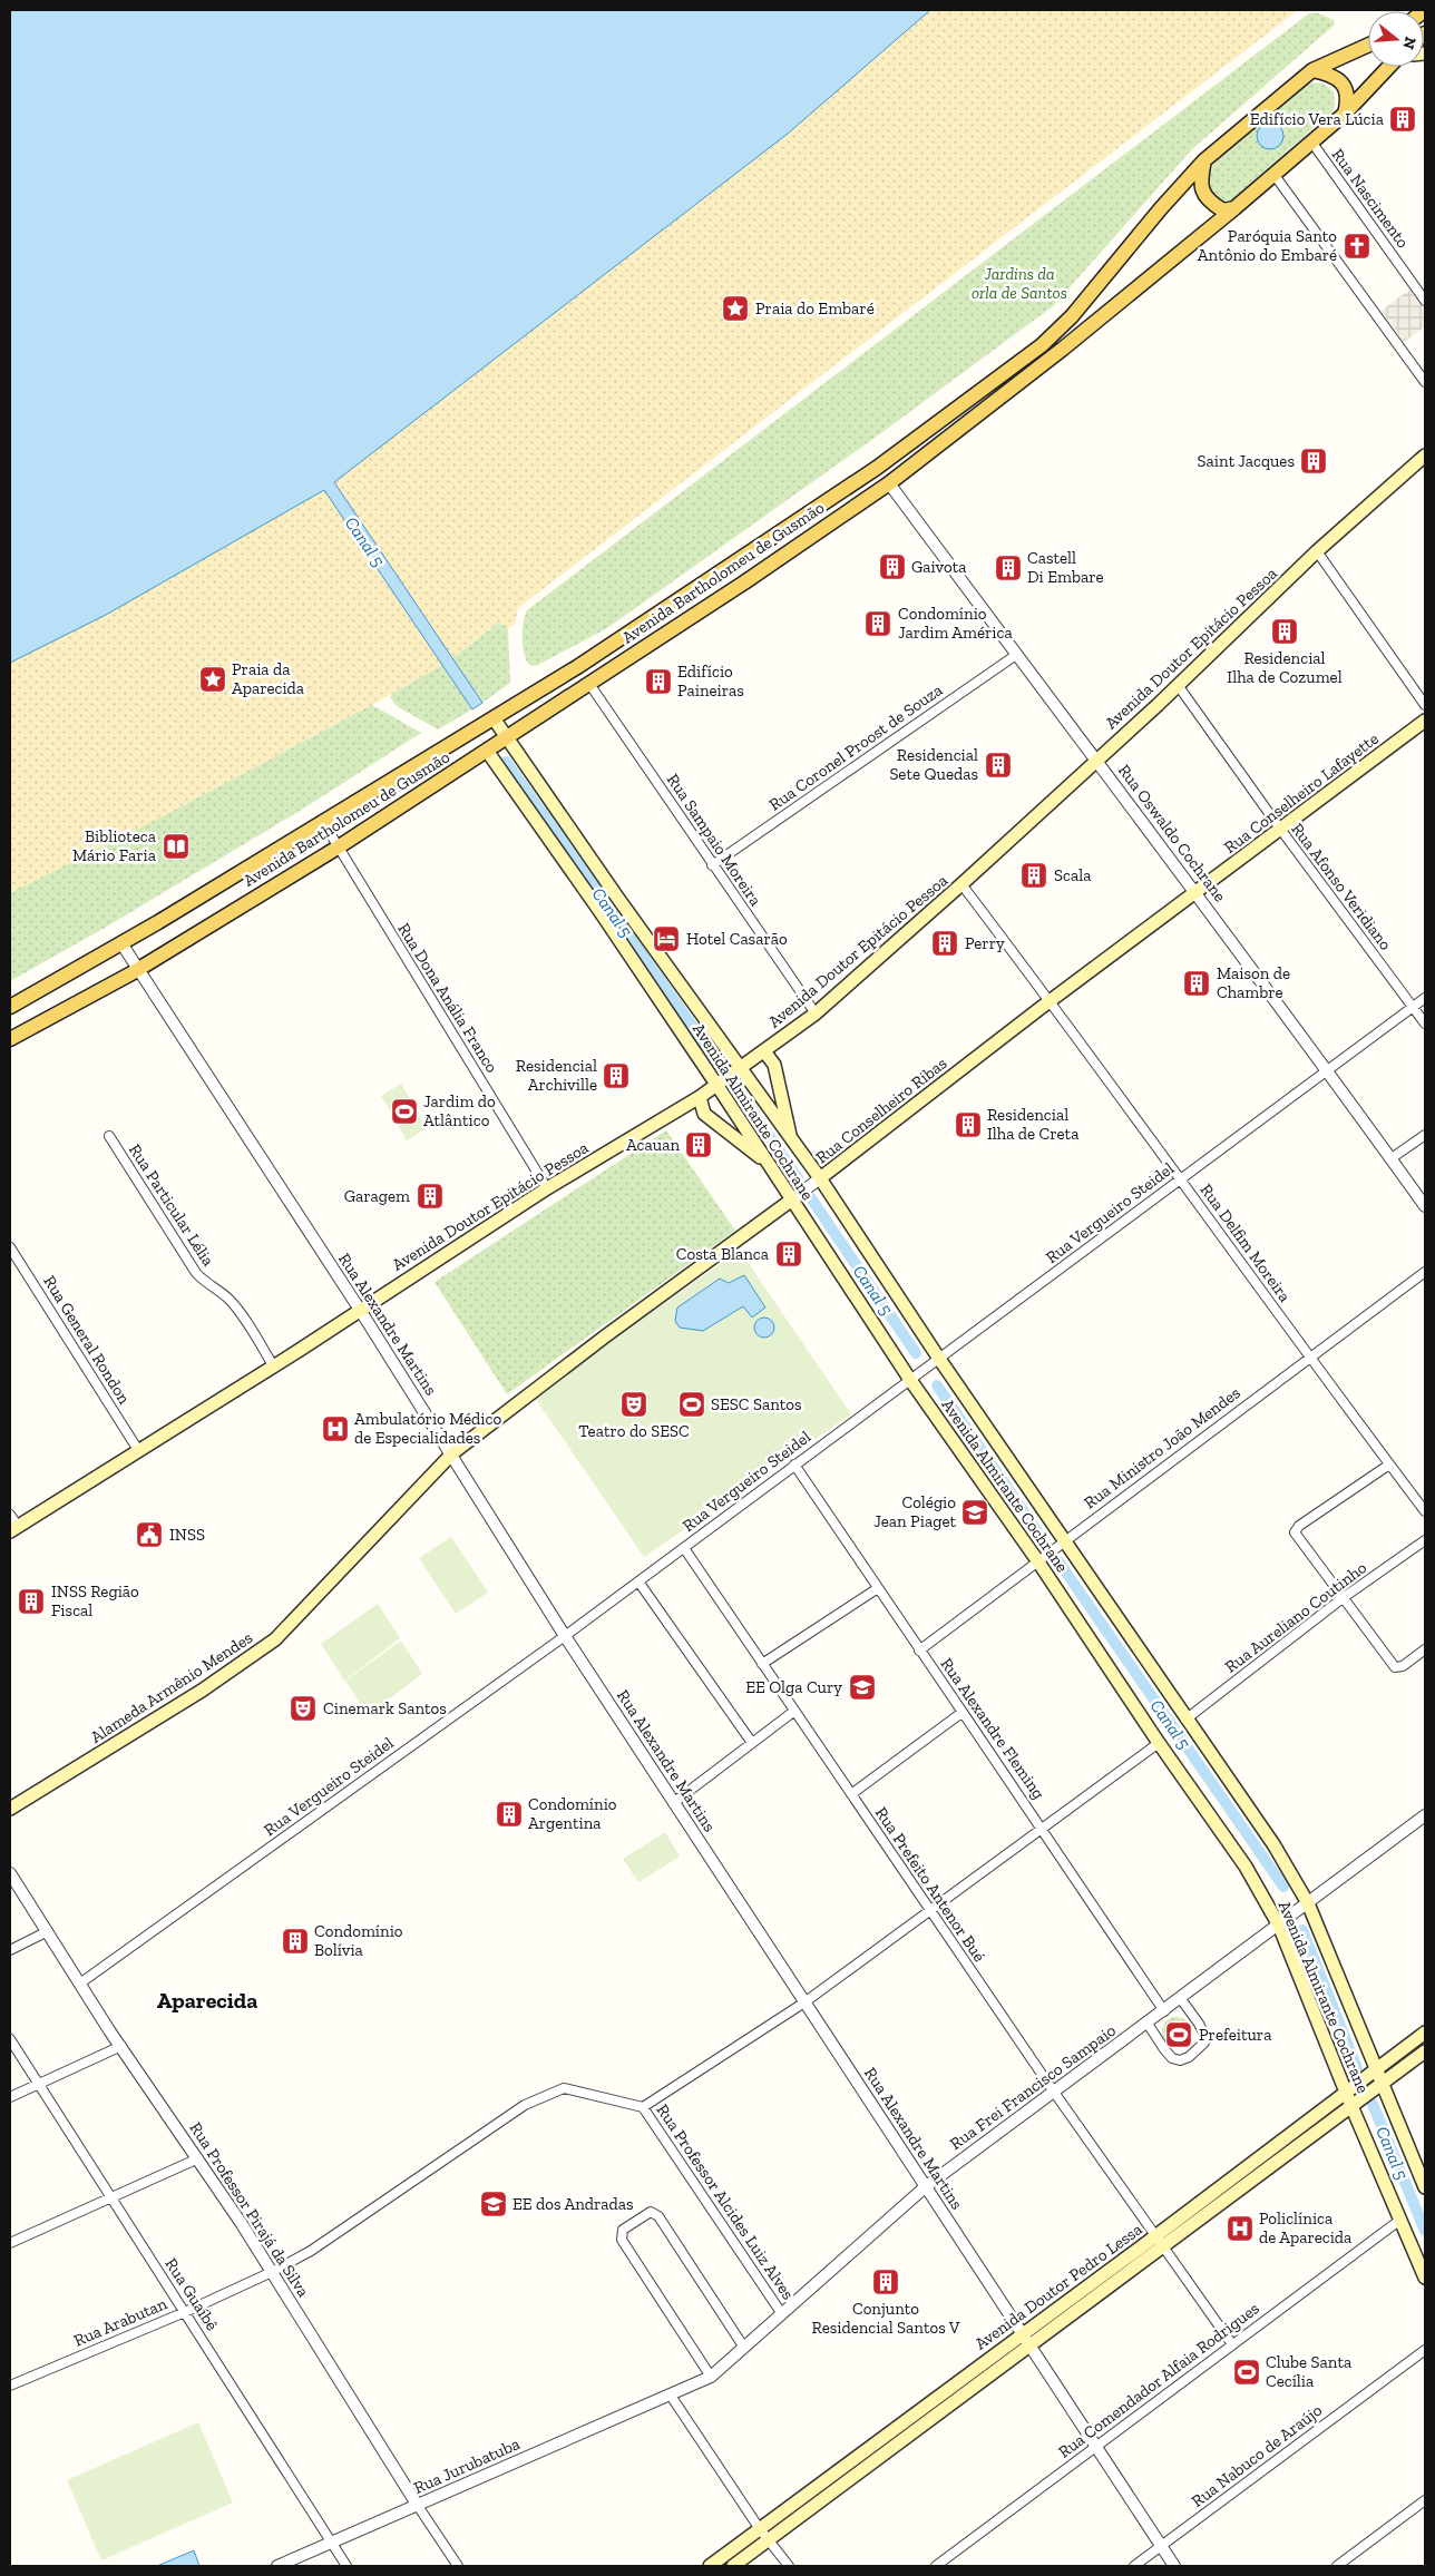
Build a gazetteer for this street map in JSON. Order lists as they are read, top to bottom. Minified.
{"streets":{"main road":["Avenida Bartholomeu de Gusmão","Avenida Doutor Epitácio Pessoa","Rua Conselheiro Lafayette","Rua Conselheiro Ribas","Avenida Almirante Cochrane","Alameda Armênio Mendes","Avenida Doutor Pedro Lessa"],"street":["Rua Nascimento","Rua Coronel Proost de Souza","Rua Oswaldo Cochrane","Rua Sampaio Moreira","Rua Afonso Veridiano","Rua Dona Anália Franco","Rua Particular Lélia","Rua Vergueiro Steidel","Rua Delfim Moreira","Rua Alexandre Martins","Rua General Rondon","Rua Ministro João Mendes","Rua Aureliano Coutinho","Rua Alexandre Fleming","Rua Prefeito Antenor Bué","Rua Frei Francisco Sampaio","Rua Professor Alcides Luiz Alves","Rua Professor Pirajá da Silva","Rua Guaíbê","Rua Arabutan","Rua Comendador Alfaia Rodrigues","Rua Nabuco de Araújo","Rua Jurubatuba"]},"crossings":[["Rua Nascimento","Avenida Bartholomeu de Gusmão"],["Avenida Bartholomeu de Gusmão","Rua Oswaldo Cochrane"],["Avenida Bartholomeu de Gusmão","Rua Sampaio Moreira"],["Avenida Bartholomeu de Gusmão","Rua Dona Anália Franco"],["Avenida Bartholomeu de Gusmão","Avenida Almirante Cochrane"],["Avenida Bartholomeu de Gusmão","Rua Alexandre Martins"],["Avenida Doutor Epitácio Pessoa","Rua Oswaldo Cochrane"],["Avenida Doutor Epitácio Pessoa","Rua Sampaio Moreira"],["Avenida Doutor Epitácio Pessoa","Rua Afonso Veridiano"],["Avenida Doutor Epitácio Pessoa","Rua Dona Anália Franco"],["Avenida Doutor Epitácio Pessoa","Avenida Almirante Cochrane"],["Avenida Doutor Epitácio Pessoa","Rua Particular Lélia"],["Avenida Doutor Epitácio Pessoa","Rua Delfim Moreira"],["Avenida Doutor Epitácio Pessoa","Rua Alexandre Martins"],["Avenida Doutor Epitácio Pessoa","Rua General Rondon"],["Rua Coronel Proost de Souza","Rua Oswaldo Cochrane"],["Rua Coronel Proost de Souza","Rua Sampaio Moreira"],["Rua Conselheiro Lafayette","Rua Oswaldo Cochrane"],["Rua Conselheiro Lafayette","Rua Afonso Veridiano"],["Rua Conselheiro Lafayette","Rua Conselheiro Ribas"],["Rua Oswaldo Cochrane","Rua Conselheiro Ribas"],["Rua Oswaldo Cochrane","Rua Vergueiro Steidel"],["Rua Afonso Veridiano","Rua Vergueiro Steidel"],["Rua Conselheiro Ribas","Avenida Almirante Cochrane"],["Rua Conselheiro Ribas","Rua Delfim Moreira"],["Rua Conselheiro Ribas","Rua Alexandre Martins"],["Rua Conselheiro Ribas","Alameda Armênio Mendes"],["Avenida Almirante Cochrane","Rua Vergueiro Steidel"],["Avenida Almirante Cochrane","Rua Ministro João Mendes"],["Avenida Almirante Cochrane","Rua Aureliano Coutinho"],["Avenida Almirante Cochrane","Rua Frei Francisco Sampaio"],["Avenida Almirante Cochrane","Avenida Doutor Pedro Lessa"],["Avenida Almirante Cochrane","Rua Comendador Alfaia Rodrigues"],["Rua Vergueiro Steidel","Rua Delfim Moreira"],["Rua Vergueiro Steidel","Rua Alexandre Martins"],["Rua Vergueiro Steidel","Rua Alexandre Fleming"],["Rua Vergueiro Steidel","Rua Prefeito Antenor Bué"],["Rua Vergueiro Steidel","Rua Professor Pirajá da Silva"],["Rua Delfim Moreira","Rua Ministro João Mendes"],["Rua Alexandre Martins","Alameda Armênio Mendes"],["Rua Alexandre Martins","Rua Frei Francisco Sampaio"],["Rua Alexandre Martins","Avenida Doutor Pedro Lessa"],["Rua Alexandre Martins","Rua Comendador Alfaia Rodrigues"],["Rua Alexandre Martins","Rua Nabuco de Araújo"],["Rua Ministro João Mendes","Rua Alexandre Fleming"],["Rua Alexandre Fleming","Rua Frei Francisco Sampaio"],["Rua Prefeito Antenor Bué","Rua Frei Francisco Sampaio"],["Rua Prefeito Antenor Bué","Avenida Doutor Pedro Lessa"],["Rua Prefeito Antenor Bué","Rua Comendador Alfaia Rodrigues"],["Rua Frei Francisco Sampaio","Rua Professor Alcides Luiz Alves"],["Rua Frei Francisco Sampaio","Rua Jurubatuba"],["Rua Professor Alcides Luiz Alves","Rua Arabutan"],["Rua Professor Pirajá da Silva","Rua Arabutan"],["Rua Professor Pirajá da Silva","Rua Jurubatuba"],["Rua Guaíbê","Rua Arabutan"],["Rua Guaíbê","Rua Jurubatuba"]],"districts":["Aparecida"],"water":["Canal 5"],"parks":["Jardins da orla de Santos"],"places":{"building":["Edifício Vera Lúcia","Saint Jacques","Gaivota","Castell Di Embare","Condomínio Jardim América","Residencial Ilha de Cozumel","Edifício Paineiras","Residencial Sete Quedas","Scala","Perry","Maison de Chambre","Residencial Archiville","Residencial Ilha de Creta","Acauan","Garagem","Costa Blanca","INSS Região Fiscal","Condomínio Argentina","Condomínio Bolívia","Conjunto Residencial Santos V"],"church":["Paróquia Santo Antônio do Embaré"],"place":["Praia do Embaré","Praia da Aparecida"],"library":["Biblioteca Mário Faria"],"hotel":["Hotel Casarão"],"sports":["Jardim do Atlântico","SESC Santos","Prefeitura","Clube Santa Cecília"],"theatre":["Teatro do SESC","Cinemark Santos"],"hospital":["Ambulatório Médico de Especialidades","Policlínica de Aparecida"],"school or university":["Colégio Jean Piaget","EE Olga Cury","EE dos Andradas"],"public building":["INSS"]},"north":"right"}
